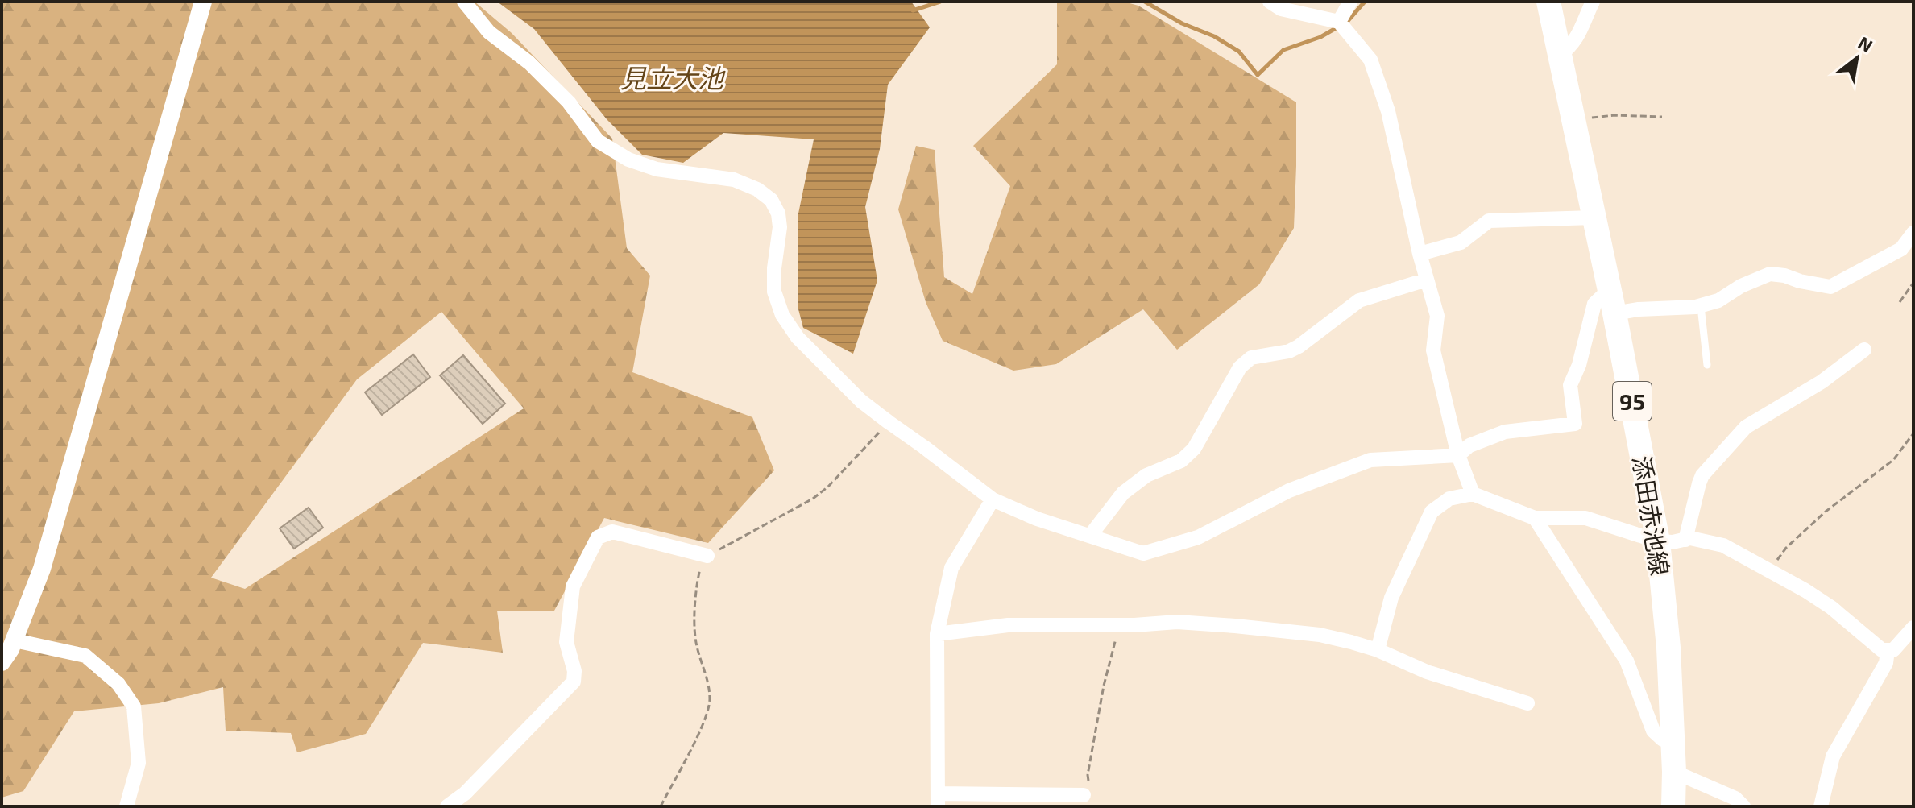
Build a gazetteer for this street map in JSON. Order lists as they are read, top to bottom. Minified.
{"streets":{"main road":["95","添田赤池線"]},"water":["見立大池"],"north":"top right"}
